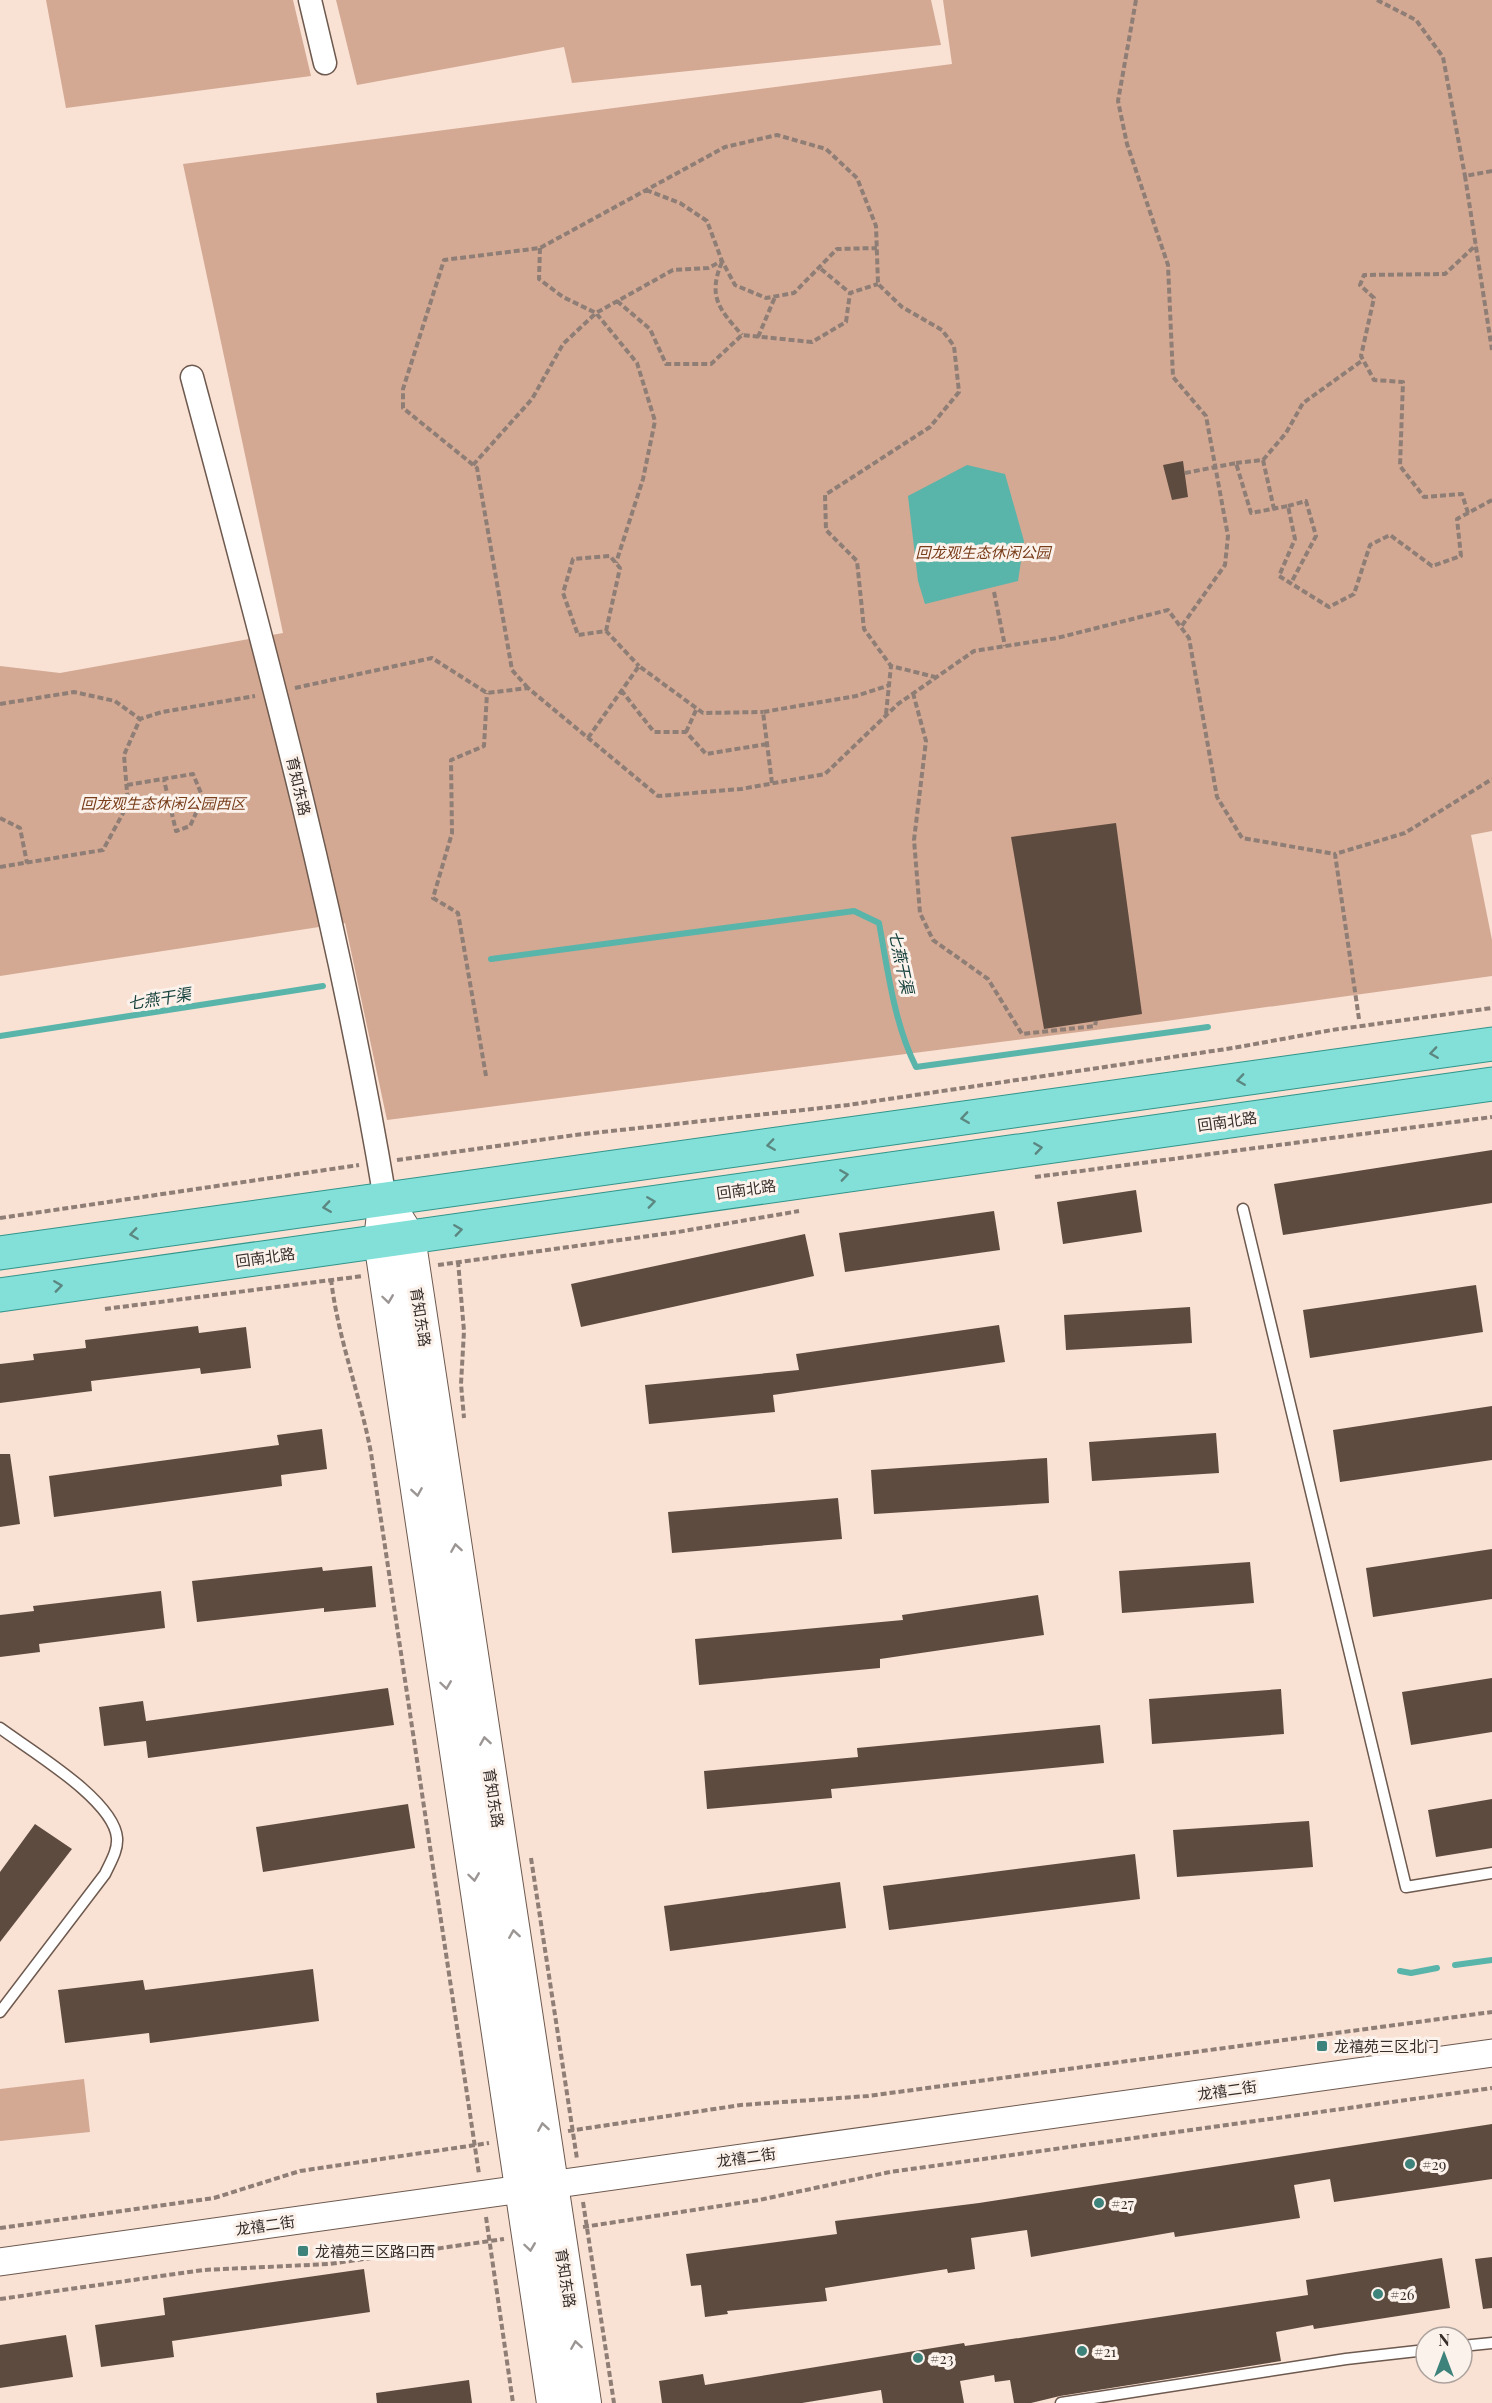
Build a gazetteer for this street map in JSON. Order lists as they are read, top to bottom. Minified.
{"streets":{"main road":["育知东路","回南北路"],"street":["龙禧二街"]},"crossings":[["育知东路","回南北路"],["育知东路","龙禧二街"]],"water":["七燕干渠"],"parks":["回龙观生态休闲公园","回龙观生态休闲公园西区"],"places":{"transit":["龙禧苑三区北门","龙禧苑三区路口西"],"other":["#29","#27","#26","#21","#23"]},"north":"top"}
